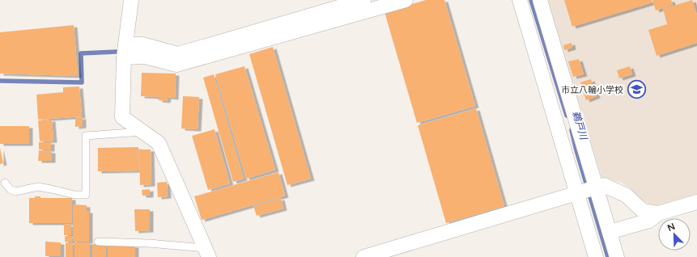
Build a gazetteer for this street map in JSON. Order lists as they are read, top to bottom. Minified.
{"water":["鵜戸川"],"places":{"school or university":["市立八輪小学校"]},"north":"top left"}
